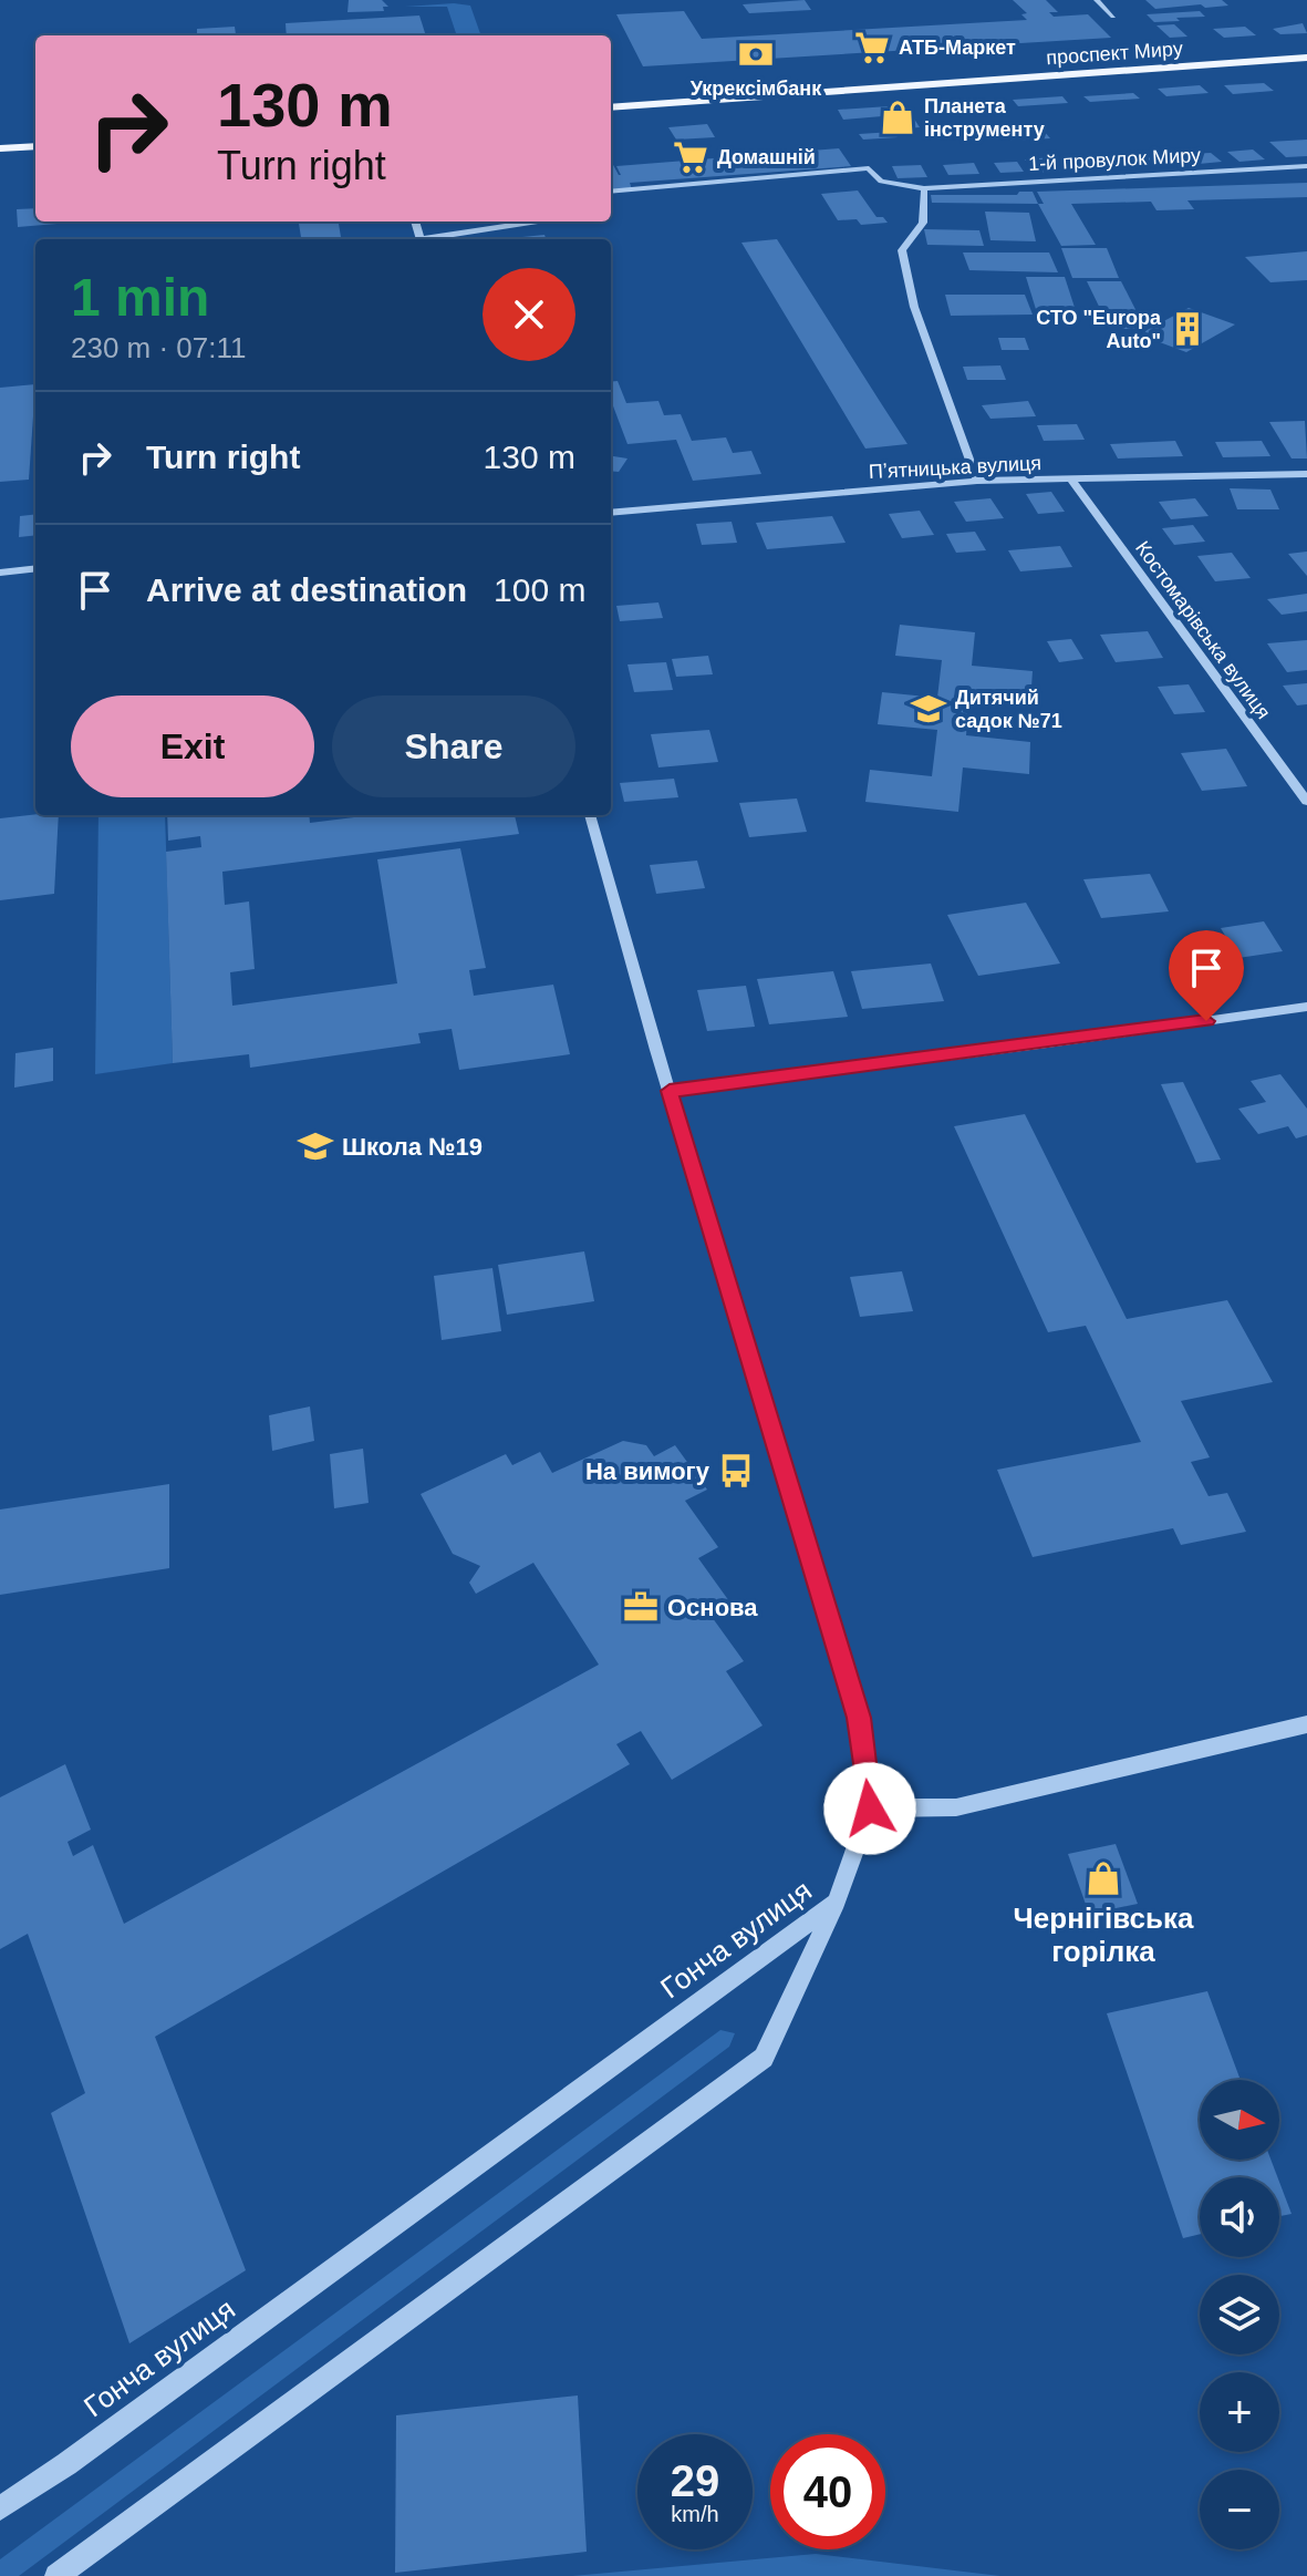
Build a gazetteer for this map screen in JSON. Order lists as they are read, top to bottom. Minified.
{"streets":{"main road":["проспект Миру"],"street":["1-й провулок Миру","Пʼятницька вулиця","Костомарівська вулиця","Гонча вулиця"]},"crossings":[["Пʼятницька вулиця","Костомарівська вулиця"]],"places":{"supermarket":["АТБ-Маркет","Домашній"],"bank":["Укрексімбанк"],"shop":["Планета інструменту","Чернігівська горілка"],"building":["СТО \"Europa Auto\""],"school or university":["Дитячий садок №71","Школа №19"],"bus stop":["На вимогу"],"office":["Основа"]},"north":"right","page":{"turn":["130 m","Turn right"],"heading":["1 min","230 m · 07:11"],"list":[{"name":"Turn right","value":"130 m"},{"name":"Arrive at destination","value":"100 m"}],"buttons":["Exit","Share"],"map_buttons":["+","−"],"speed":"29 km/h","limit":"40"}}
